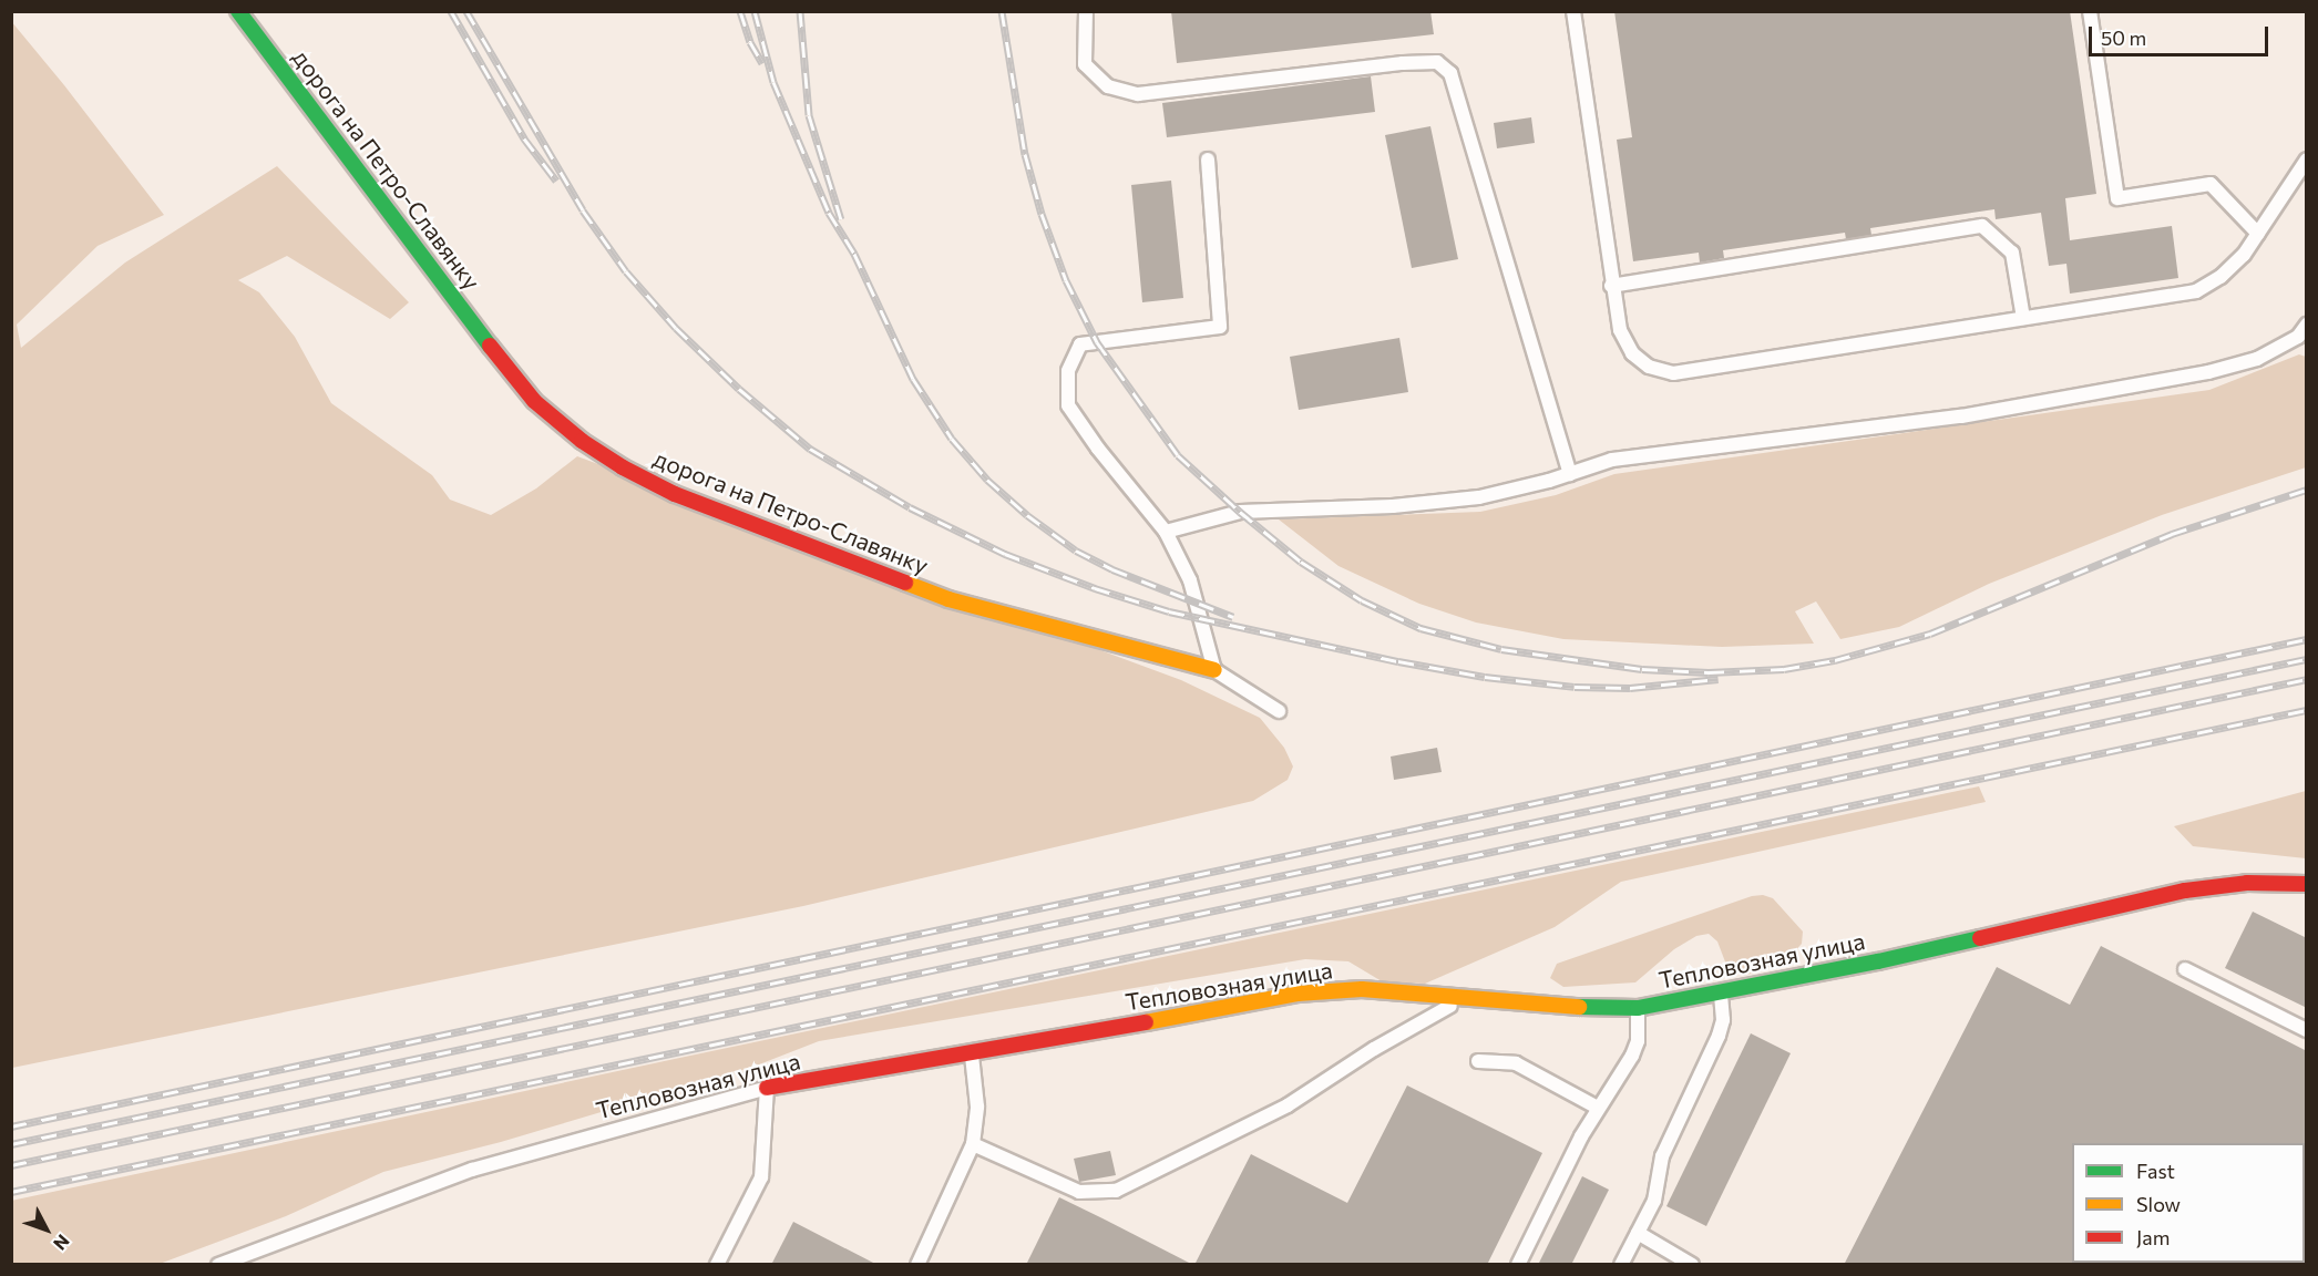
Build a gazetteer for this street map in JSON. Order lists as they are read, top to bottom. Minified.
{"streets":{"street":["дорога на Петро-Славянку","Тепловозная улица"]},"legend":["Fast","Slow","Jam"],"scale_bar":"50 m","north":"bottom right"}
